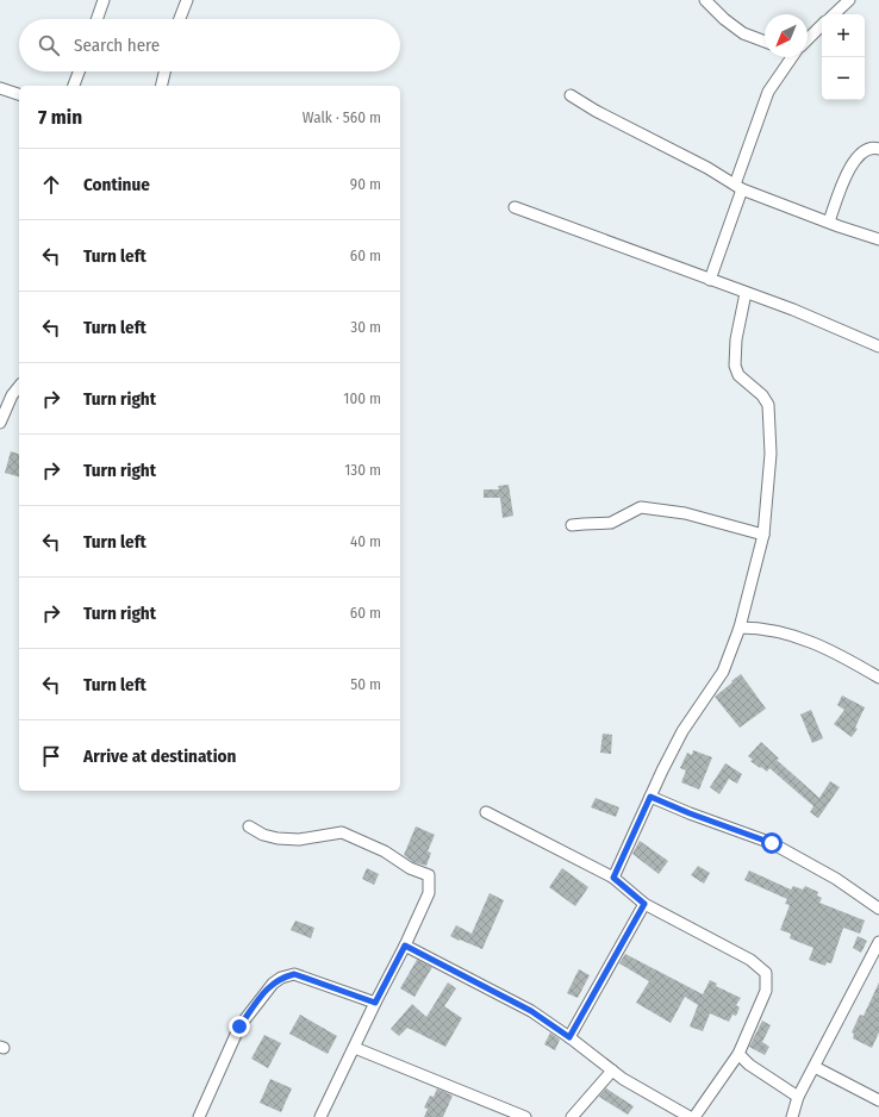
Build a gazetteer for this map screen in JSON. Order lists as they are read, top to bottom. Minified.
{"north":"bottom left","page":{"map_buttons":["+","−"],"search":"Search here","heading":["7 min","Walk · 560 m"],"list":[["Continue","90 m"],["Turn left","60 m"],["Turn left","30 m"],["Turn right","100 m"],["Turn right","130 m"],["Turn left","40 m"],["Turn right","60 m"],["Turn left","50 m"],"Arrive at destination"]}}
